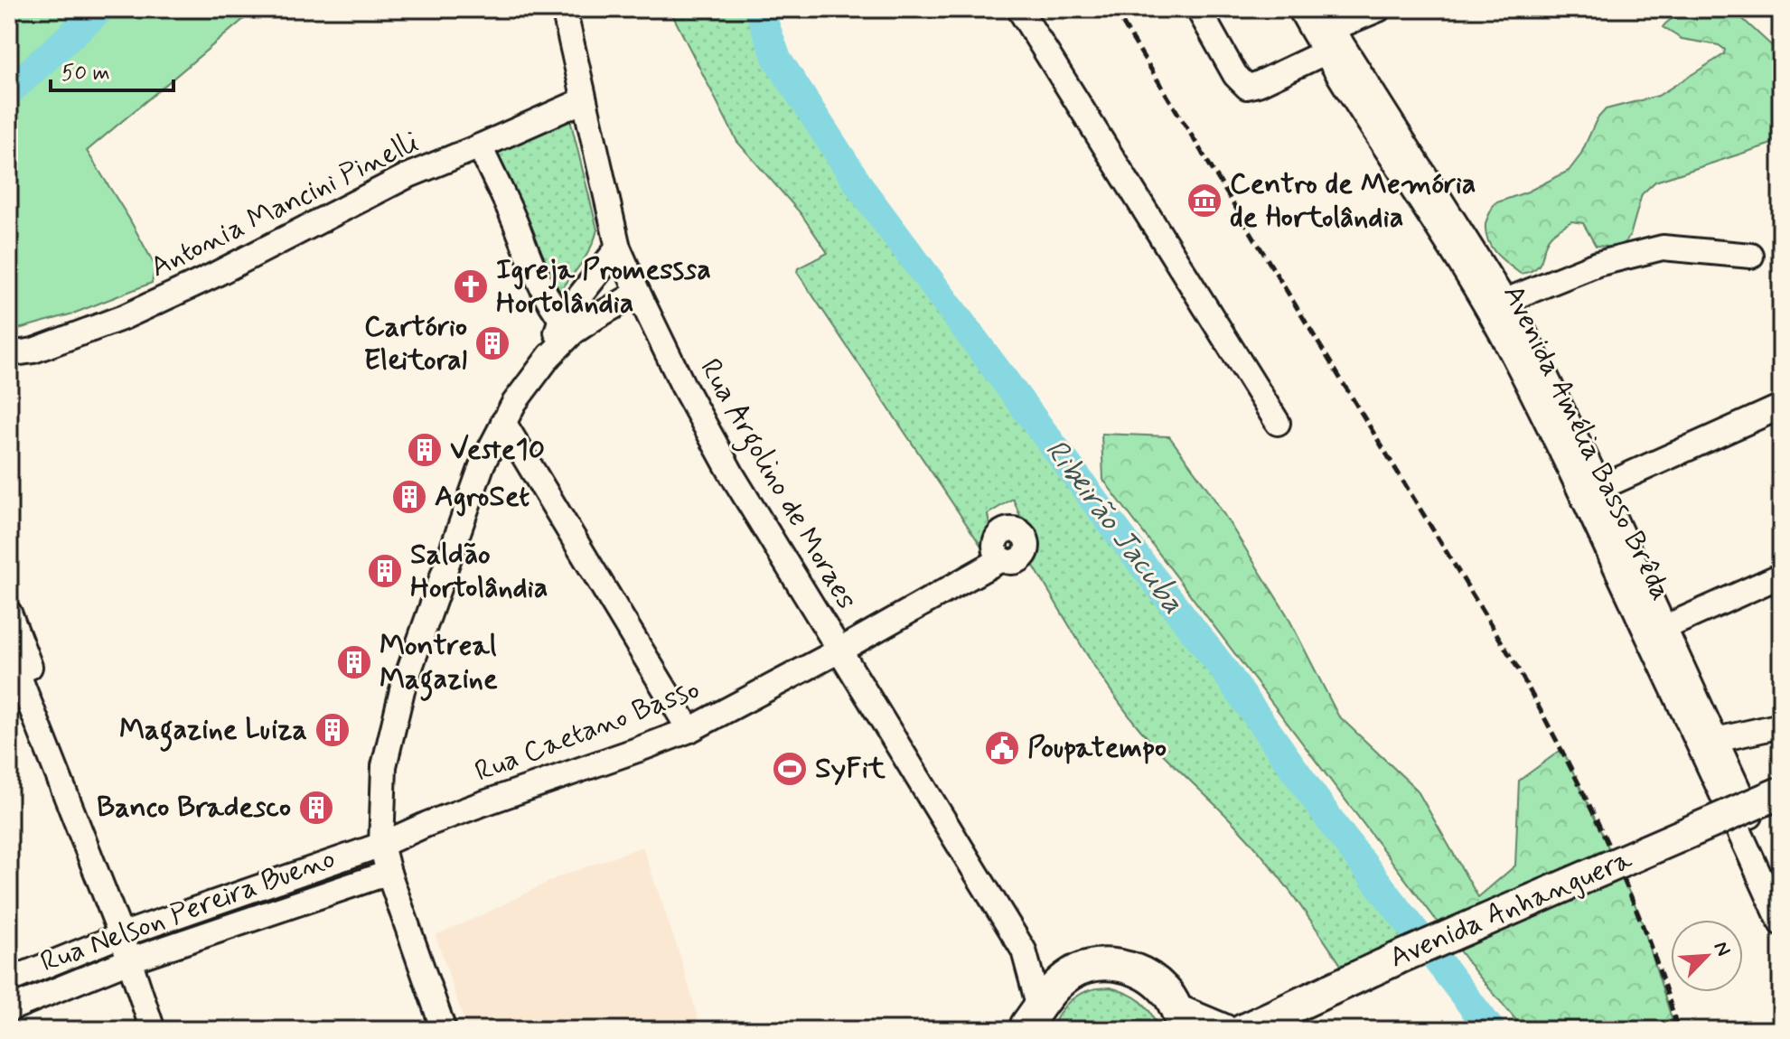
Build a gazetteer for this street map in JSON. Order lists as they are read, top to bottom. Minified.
{"streets":{"main road":["Avenida Anhanguera"],"street":["Antonia Mancini Pinelli","Avenida Amélia Basso Brêda","Rua Argolino de Moraes","Rua Caetano Basso","Rua Nelson Pereira Bueno"]},"crossings":[["Antonia Mancini Pinelli","Rua Argolino de Moraes"],["Rua Argolino de Moraes","Rua Caetano Basso"],["Rua Caetano Basso","Rua Nelson Pereira Bueno"]],"water":["Ribeirão Jacuba"],"places":{"museum":["Centro de Memória de Hortolândia"],"church":["Igreja Promesssa Hortolândia"],"building":["Cartório Eleitoral","Veste10","AgroSet","Saldão Hortolândia","Montreal Magazine","Magazine Luiza","Banco Bradesco"],"public building":["Poupatempo"],"sports":["SyFit"]},"scale_bar":"50 m","north":"top right"}
